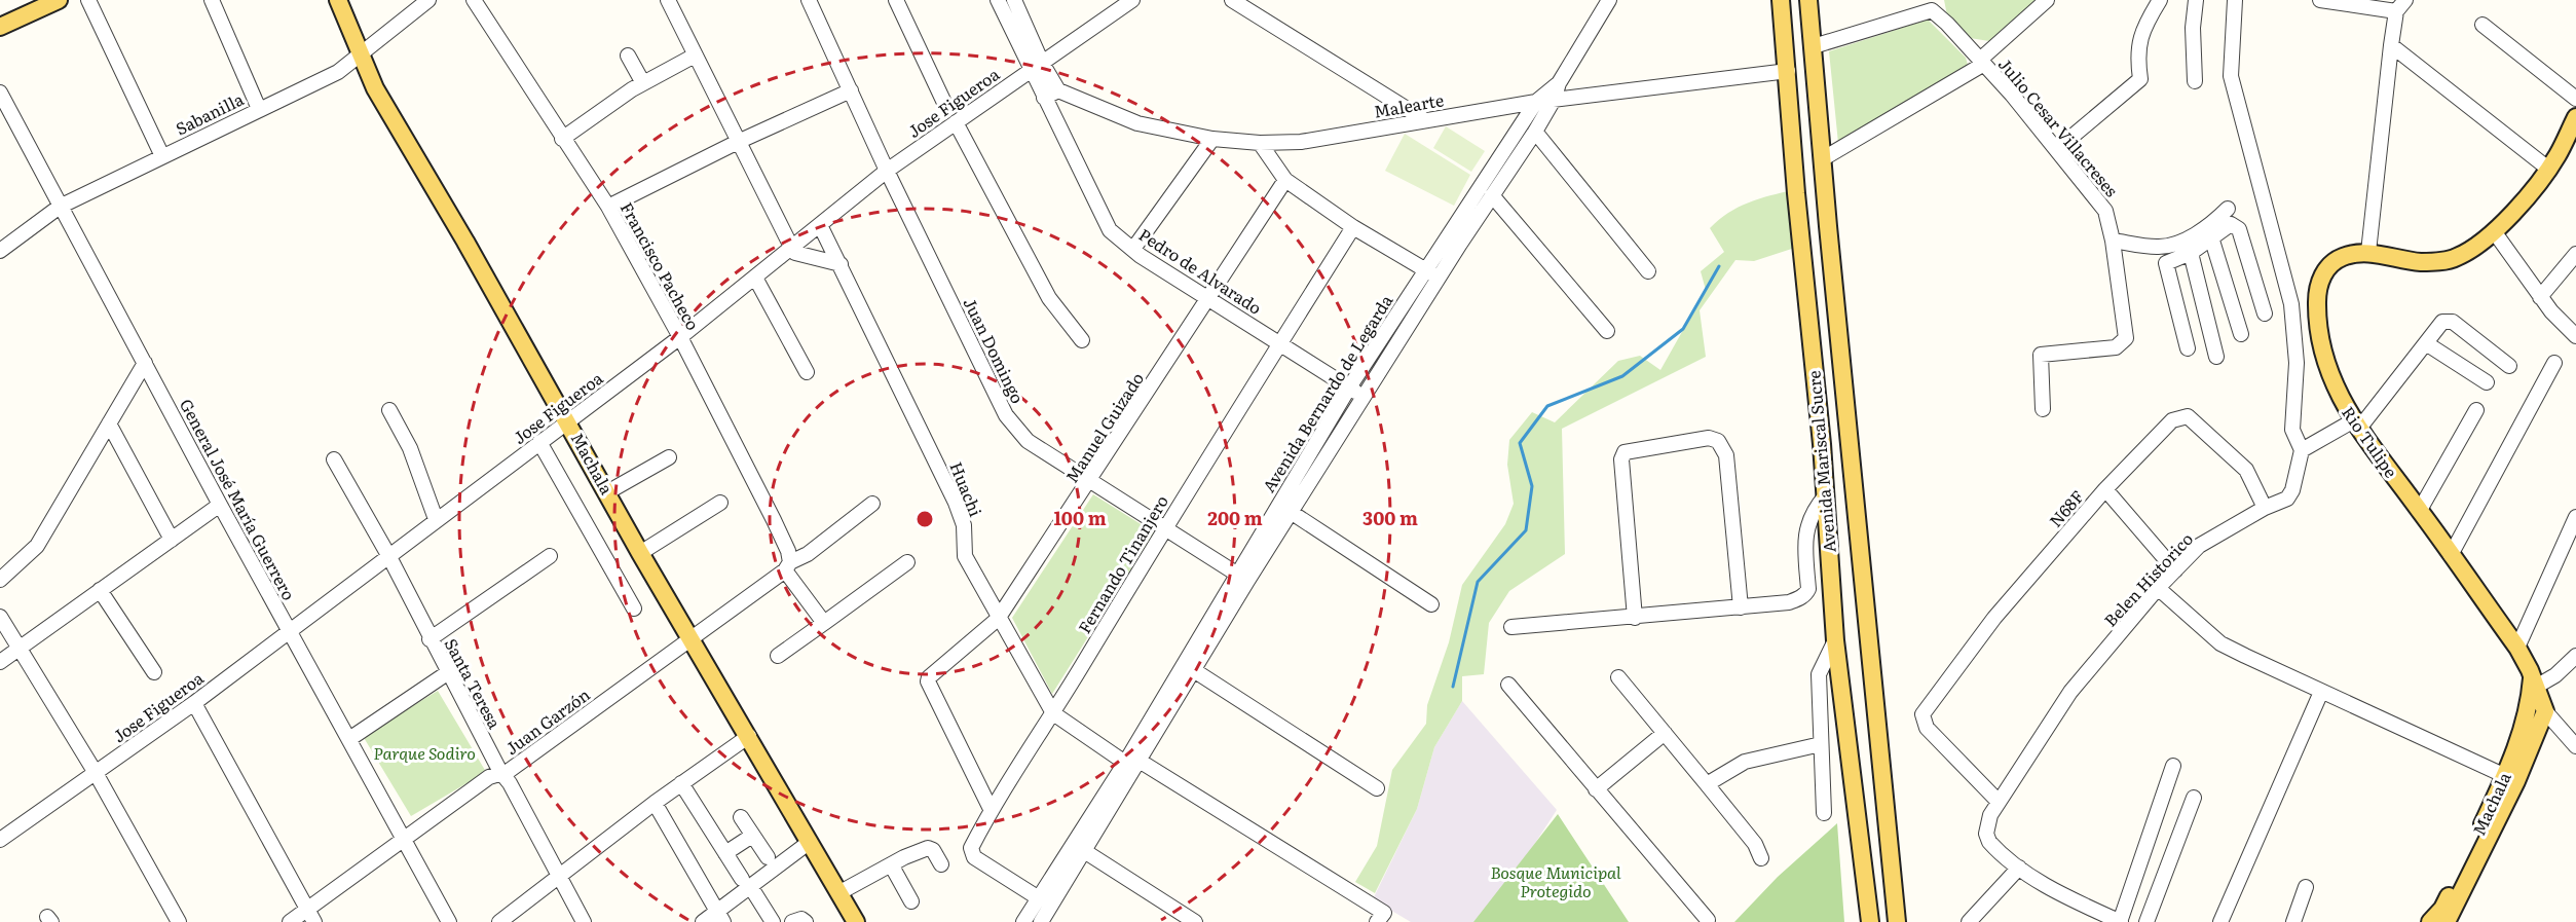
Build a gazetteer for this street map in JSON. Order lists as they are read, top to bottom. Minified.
{"streets":{"main road":["Rio Tulipe","Avenida Mariscal Sucre","Machala"],"street":["Jose Figueroa","Malearte","Sabanilla","Julio Cesar Villacreses","Francisco Pacheco","Pedro de Alvarado","Juan Domingo","Avenida Bernardo de Legarda","Manuel Guizado","Huachi","General José María Guerrero","N68F","Fernando Tinanjero","Belen Historico","Santa Teresa","Juan Garzón"]},"crossings":[["Jose Figueroa","Francisco Pacheco"],["Jose Figueroa","Pedro de Alvarado"],["Jose Figueroa","Juan Domingo"],["Jose Figueroa","Machala"],["Jose Figueroa","Huachi"],["Jose Figueroa","General José María Guerrero"],["Jose Figueroa","Santa Teresa"],["Malearte","Pedro de Alvarado"],["Malearte","Avenida Bernardo de Legarda"],["Malearte","Avenida Mariscal Sucre"],["Sabanilla","Machala"],["Sabanilla","General José María Guerrero"],["Julio Cesar Villacreses","Avenida Mariscal Sucre"],["Francisco Pacheco","Juan Garzón"],["Pedro de Alvarado","Avenida Bernardo de Legarda"],["Pedro de Alvarado","Manuel Guizado"],["Pedro de Alvarado","Fernando Tinanjero"],["Juan Domingo","Avenida Bernardo de Legarda"],["Juan Domingo","Manuel Guizado"],["Juan Domingo","Fernando Tinanjero"],["Avenida Bernardo de Legarda","Huachi"],["Avenida Bernardo de Legarda","Fernando Tinanjero"],["Manuel Guizado","Huachi"],["Manuel Guizado","Fernando Tinanjero"],["Rio Tulipe","Machala"],["Machala","Juan Garzón"],["Huachi","Fernando Tinanjero"],["General José María Guerrero","Juan Garzón"],["N68F","Belen Historico"],["Santa Teresa","Juan Garzón"]],"parks":["Parque Sodiro","Bosque Municipal Protegido"],"rings":["100 m","200 m","300 m"]}
